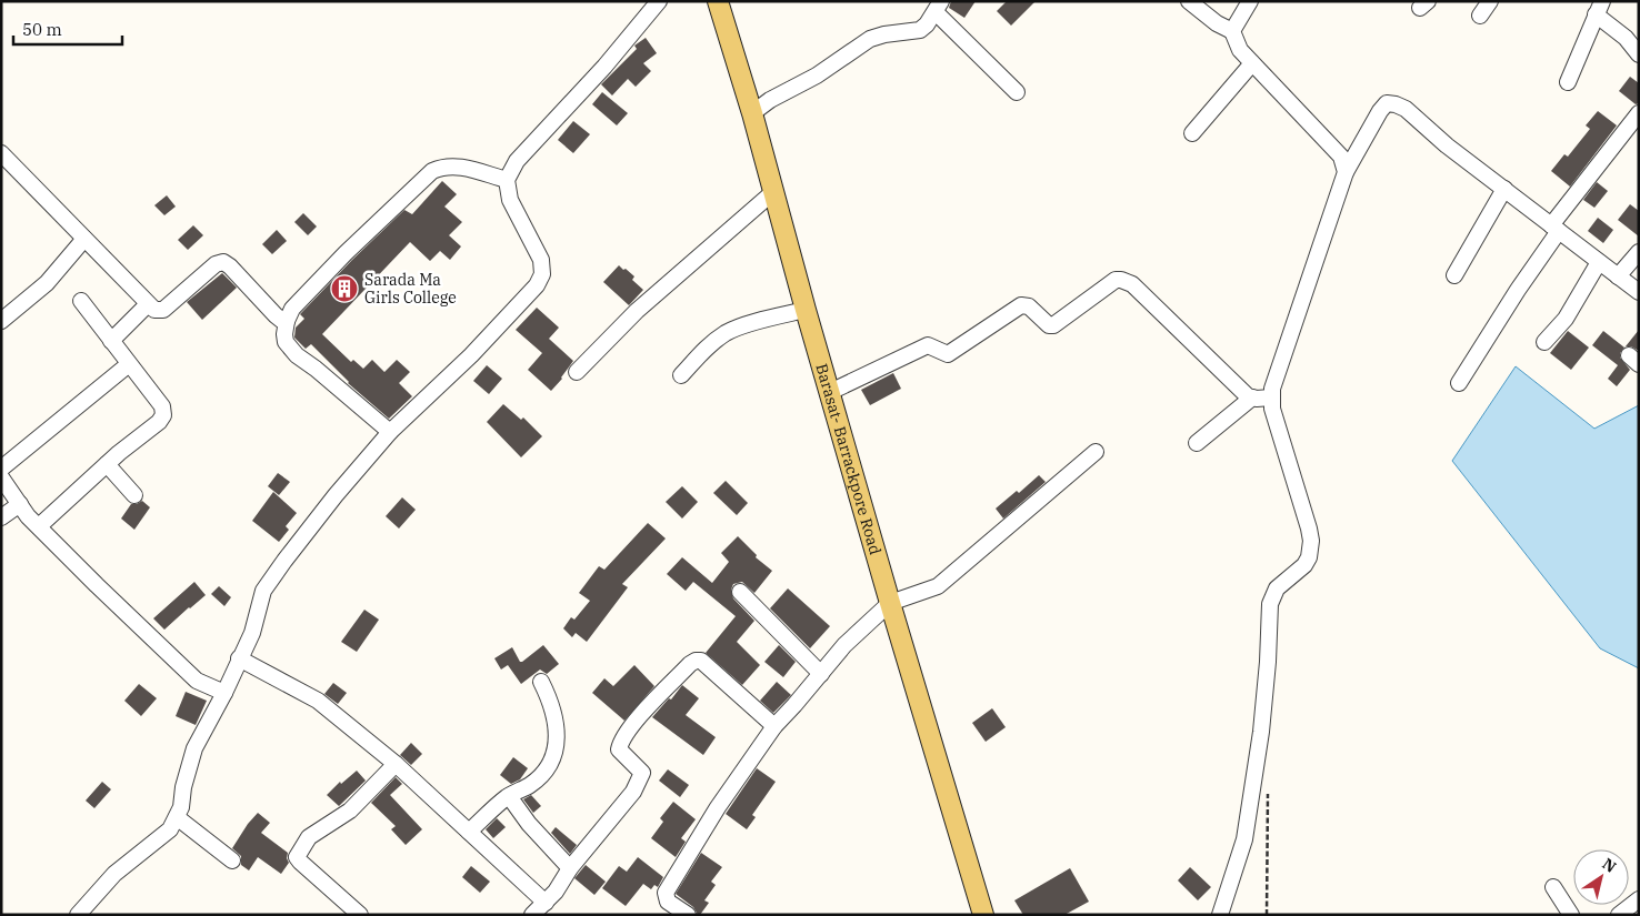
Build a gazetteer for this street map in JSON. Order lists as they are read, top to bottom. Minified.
{"streets":{"main road":["Barasat- Barrackpore Road"]},"places":{"building":["Sarada Ma Girls College"]},"scale_bar":"50 m","north":"top right"}
